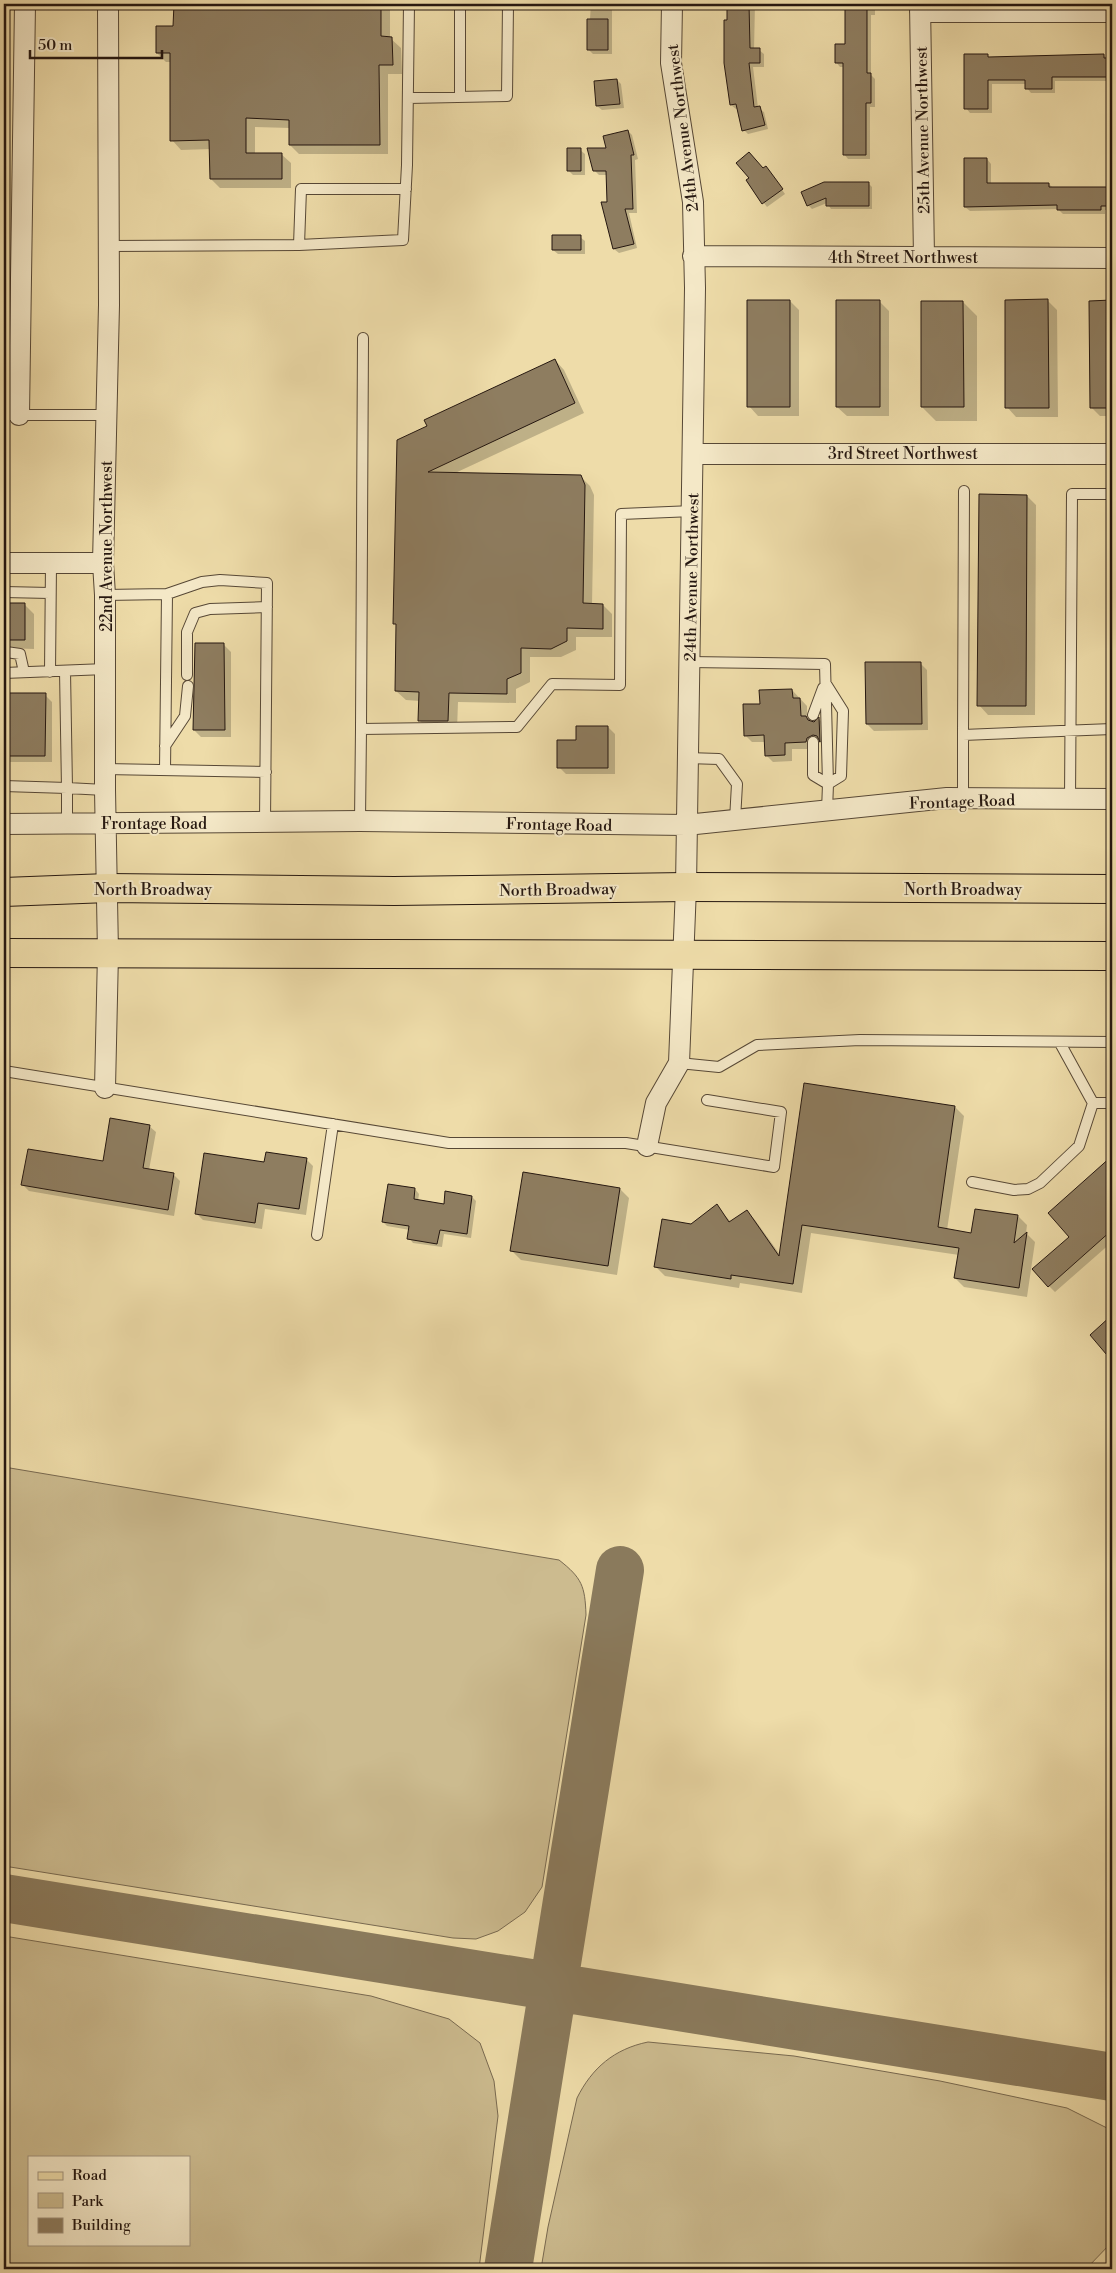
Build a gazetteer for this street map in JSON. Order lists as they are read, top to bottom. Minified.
{"streets":{"main road":["North Broadway"],"street":["24th Avenue Northwest","25th Avenue Northwest","4th Street Northwest","3rd Street Northwest","22nd Avenue Northwest","Frontage Road"]},"crossings":[["24th Avenue Northwest","4th Street Northwest"],["24th Avenue Northwest","3rd Street Northwest"],["24th Avenue Northwest","Frontage Road"],["24th Avenue Northwest","North Broadway"],["25th Avenue Northwest","4th Street Northwest"],["22nd Avenue Northwest","Frontage Road"],["22nd Avenue Northwest","North Broadway"]],"legend":["Road","Park","Building"],"scale_bar":"50 m"}
